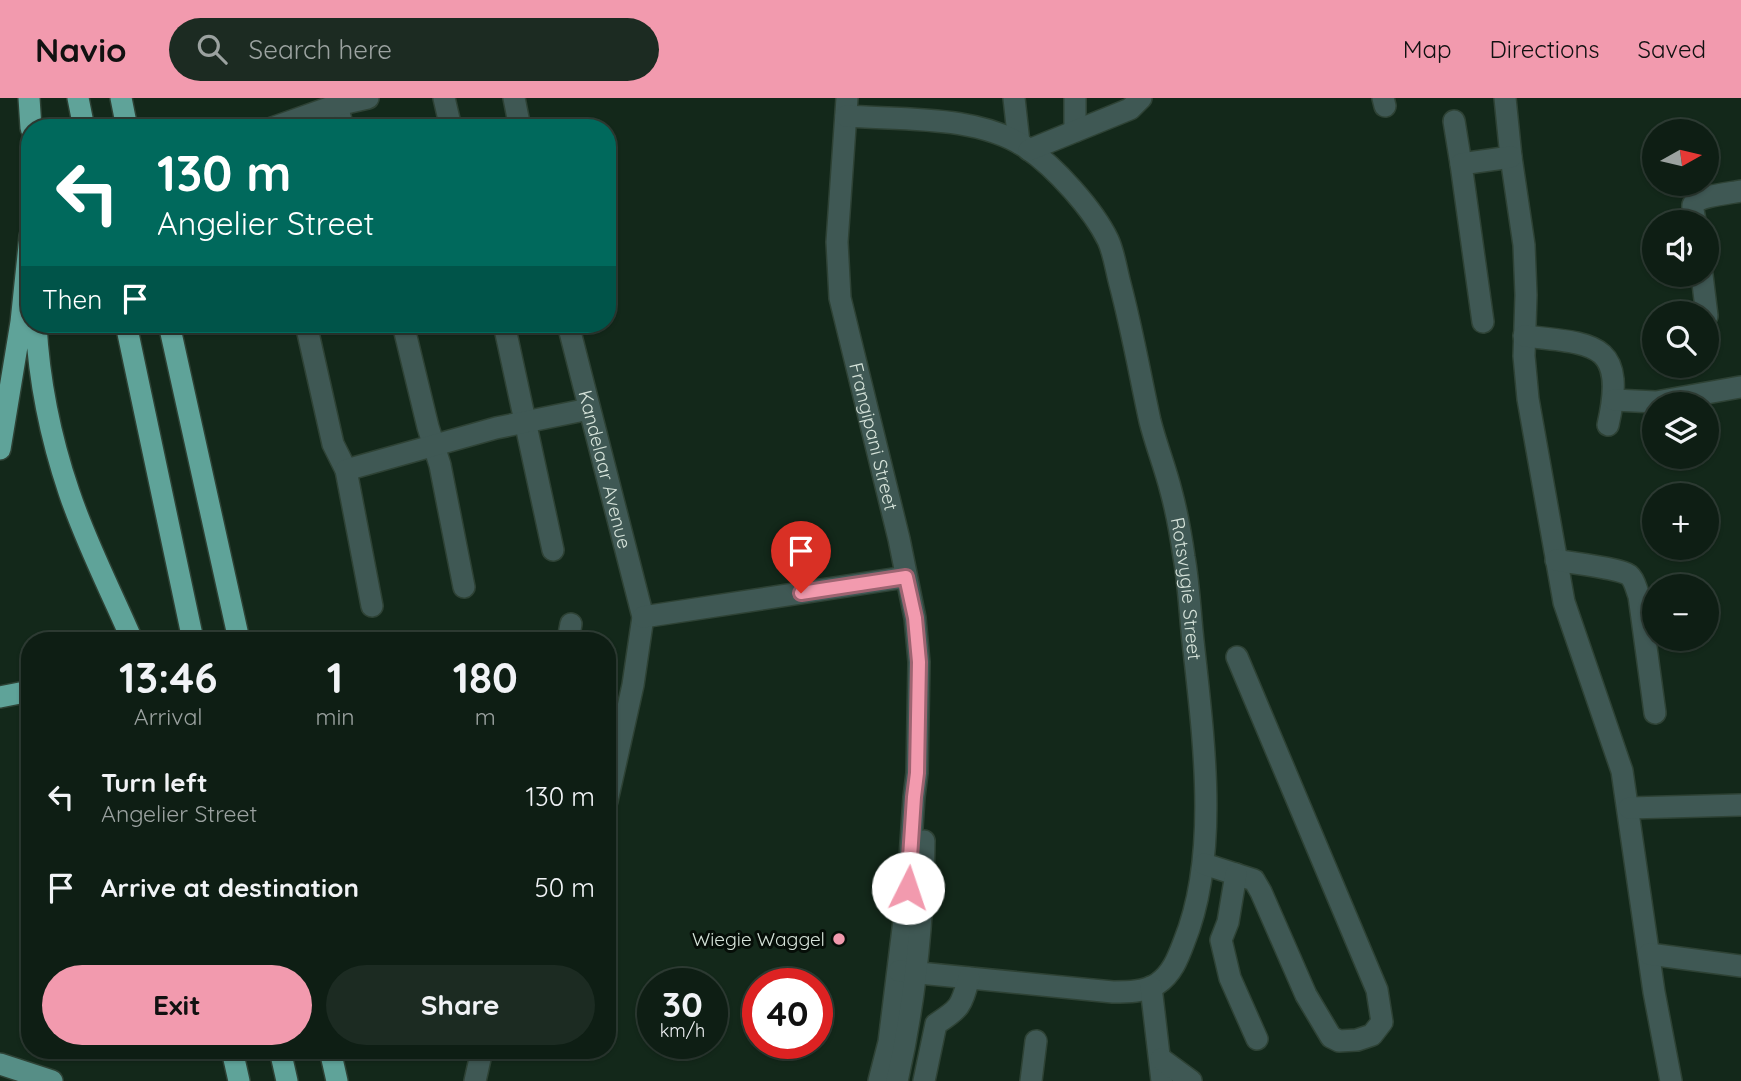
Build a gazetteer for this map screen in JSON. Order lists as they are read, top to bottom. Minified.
{"streets":{"street":["Frangipani Street","Kandelaar Avenue","Rotsvygie Street"]},"crossings":[["Frangipani Street","Rotsvygie Street"]],"places":["Wiegie Waggel"],"north":"right","page":{"header":"Navio","search":"Search here","nav":["Map","Directions","Saved"],"map_buttons":["+","−"],"turn":["130 m","Angelier Street"],"then":"Then","eta":["13:46","Arrival","1","min","180","m"],"list":[{"name":"Turn left","note":"Angelier Street","value":"130 m"},{"name":"Arrive at destination","value":"50 m"}],"buttons":["Exit","Share"],"speed":"30 km/h","limit":"40"}}
